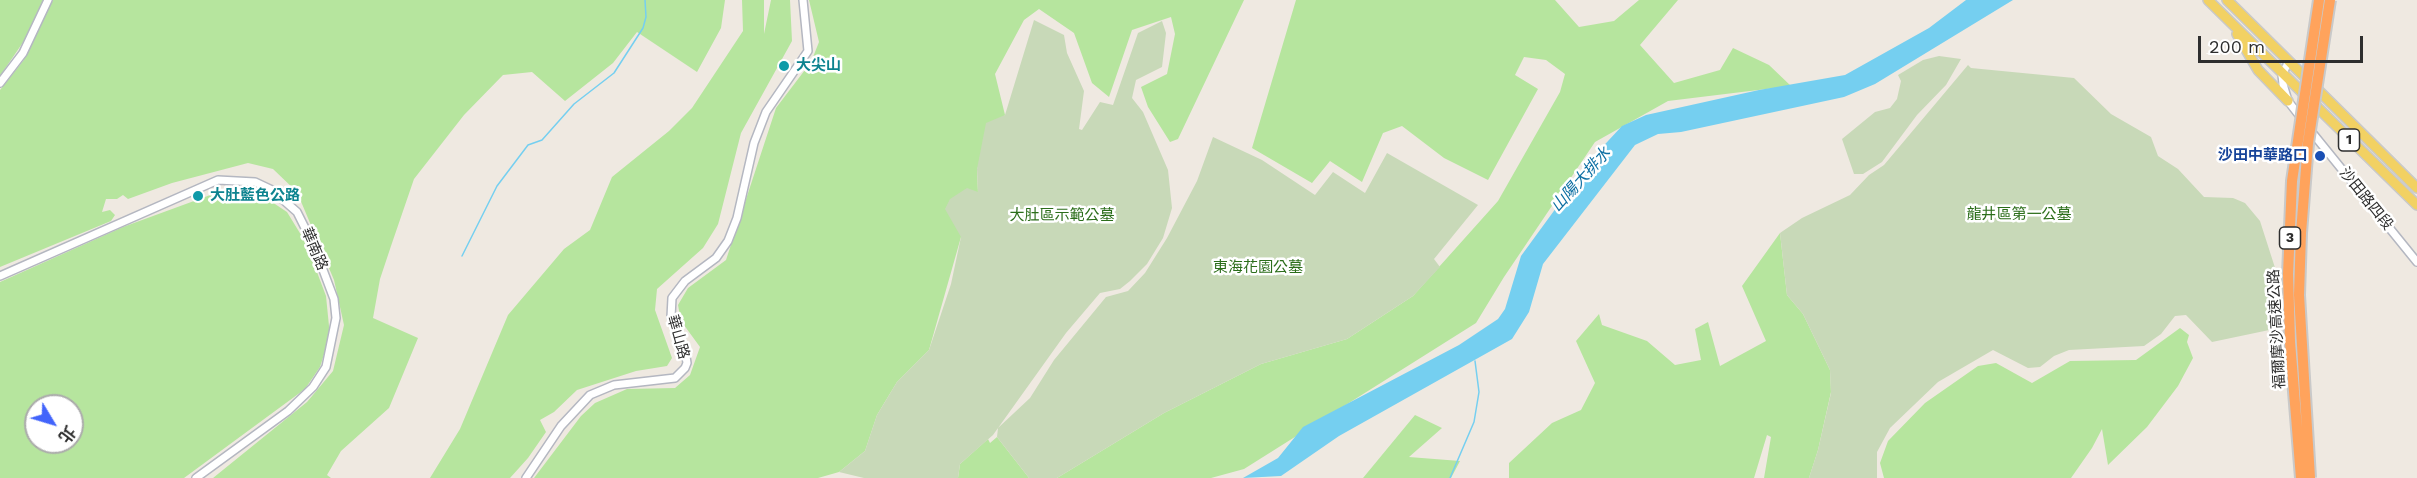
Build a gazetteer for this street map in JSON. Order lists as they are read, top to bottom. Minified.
{"streets":{"highway":["3","福爾摩沙高速公路"],"main road":["1"],"street":["沙田路四段","華南路","華山路"]},"crossings":[["1","沙田路四段"]],"water":["山陽大排水"],"parks":["龍井區第一公墓","大肚區示範公墓","東海花園公墓"],"places":["大尖山","沙田中華路口","大肚藍色公路"],"scale_bar":"200 m","north":"bottom right"}
